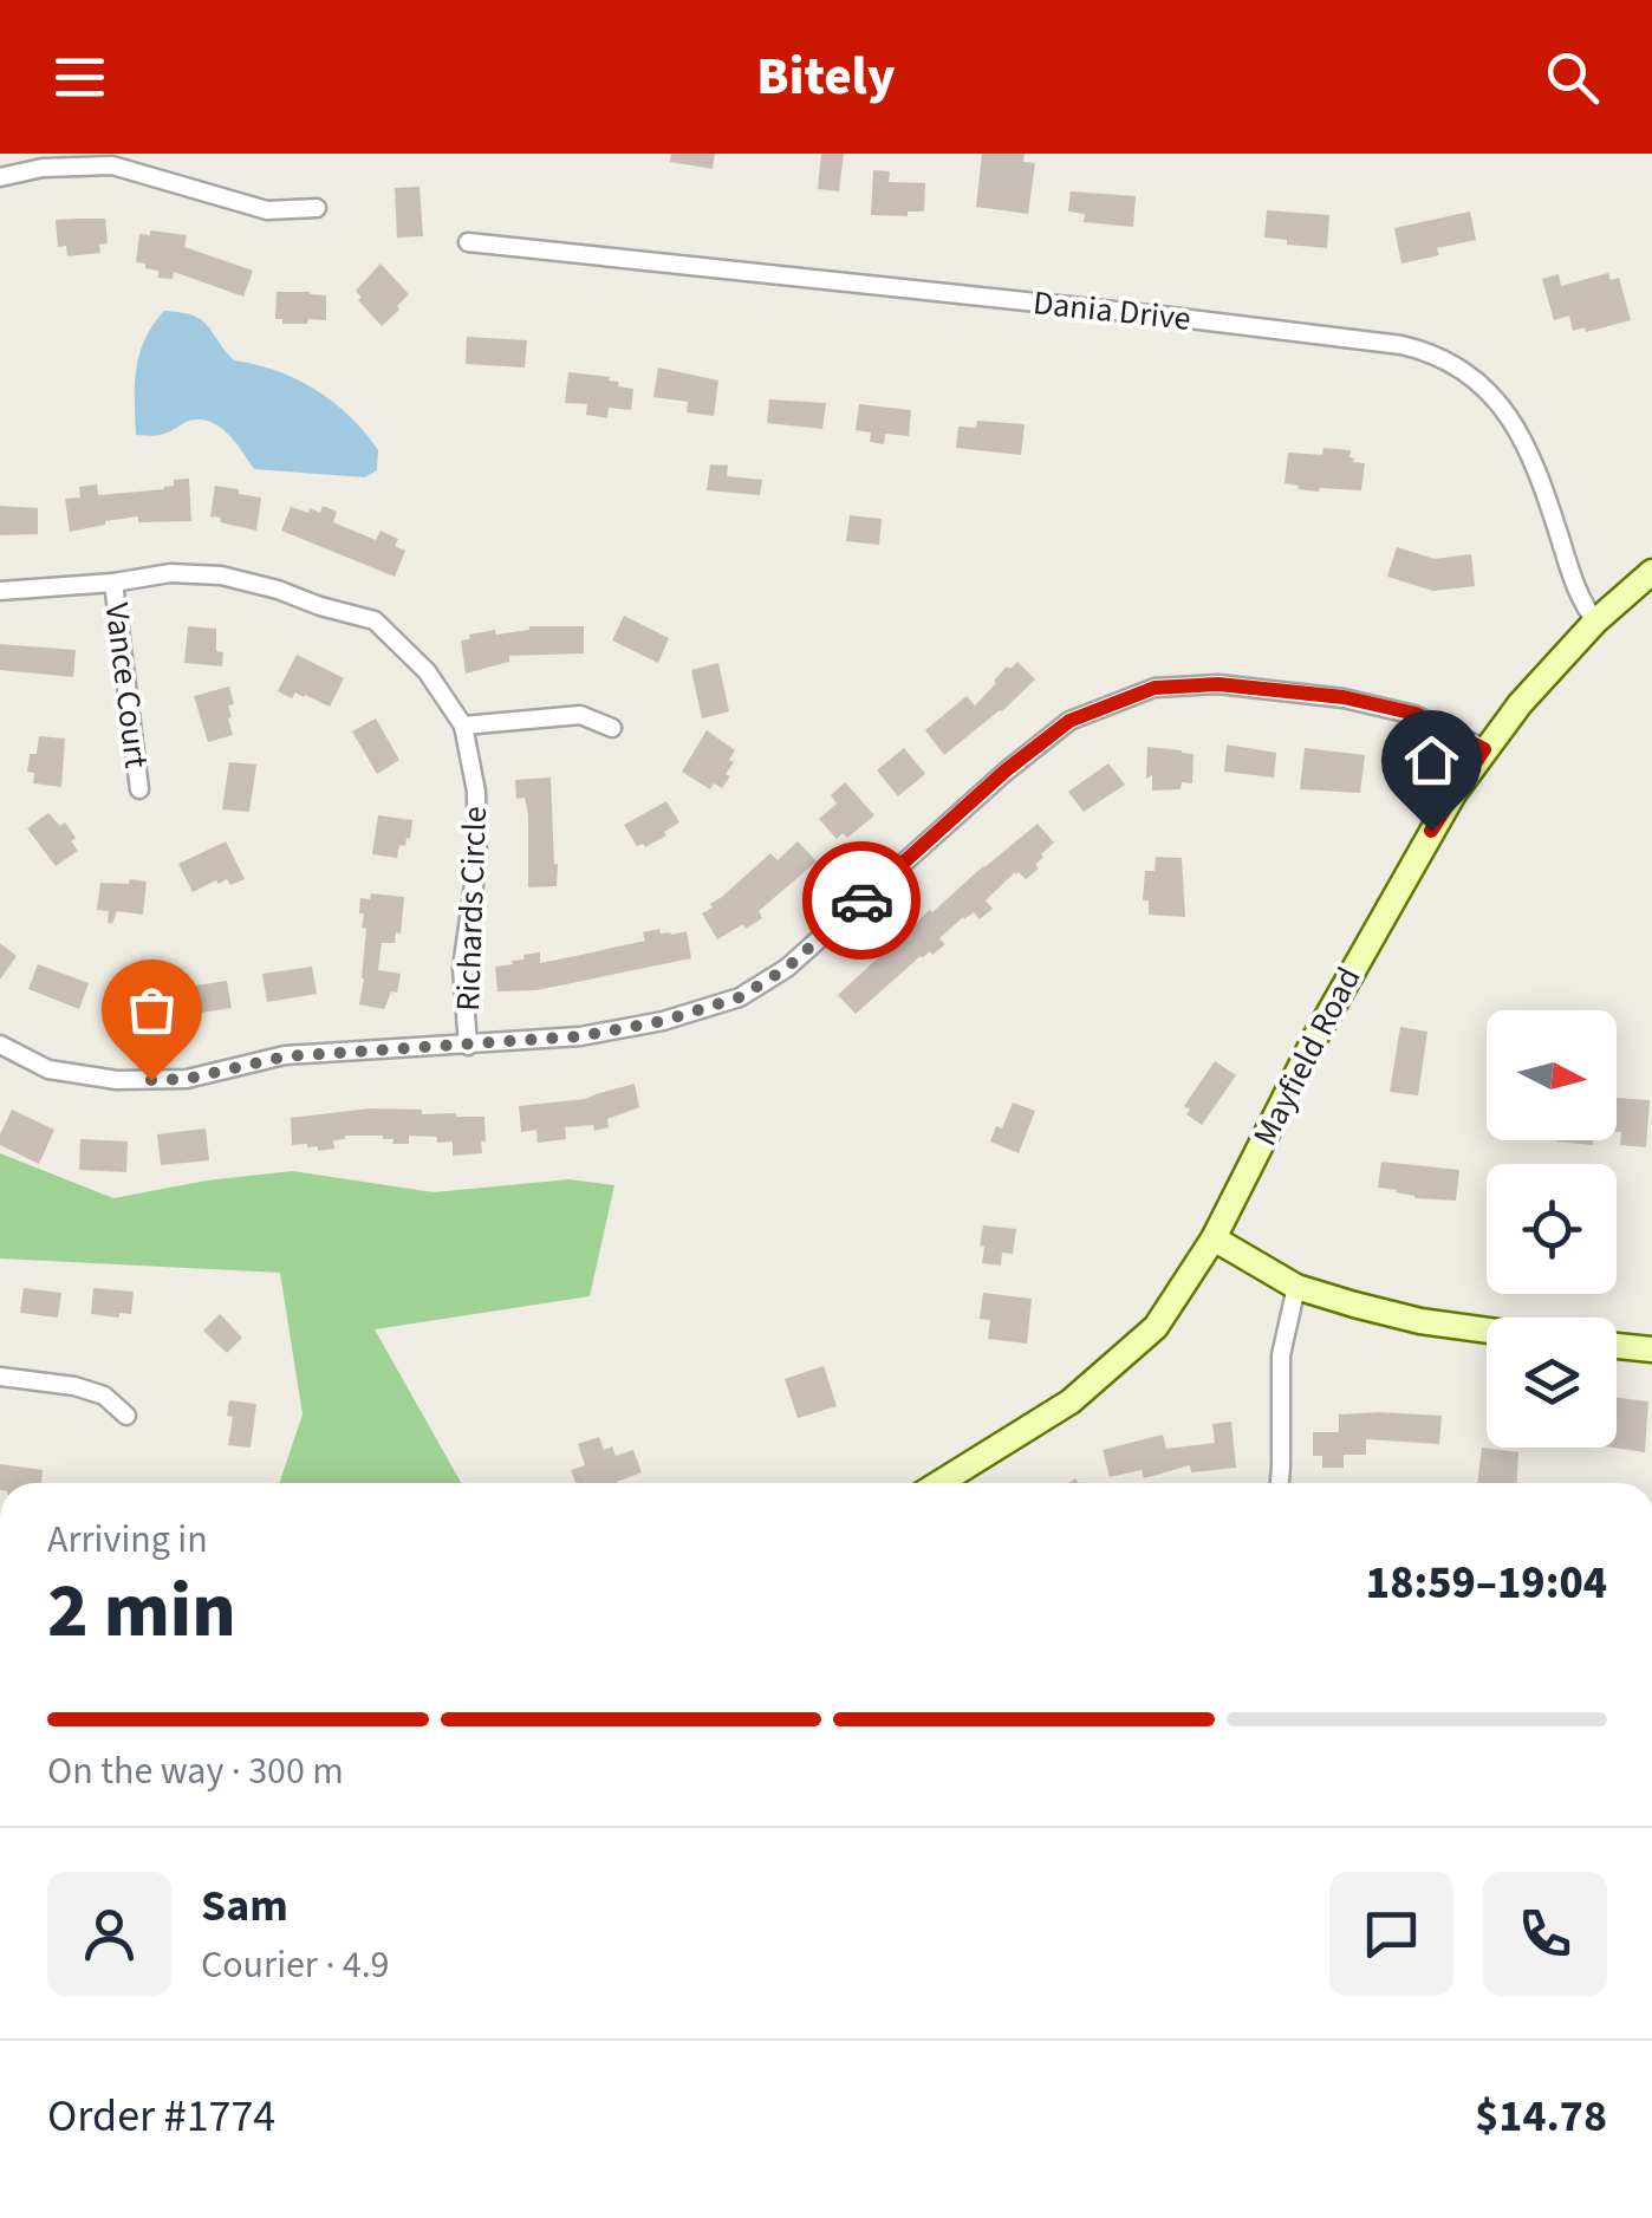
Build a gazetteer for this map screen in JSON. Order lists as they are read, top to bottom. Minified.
{"streets":{"street":["Dania Drive","Vance Court","Richards Circle","Mayfield Road"]},"crossings":[["Dania Drive","Mayfield Road"],["Vance Court","Richards Circle"]],"north":"right","page":{"header":"Bitely","heading":["2 min","Arriving in","18:59–19:04"],"panel":["Sam","Courier · 4.9","Order #1774","$14.78"],"bar":"On the way · 300 m"}}
